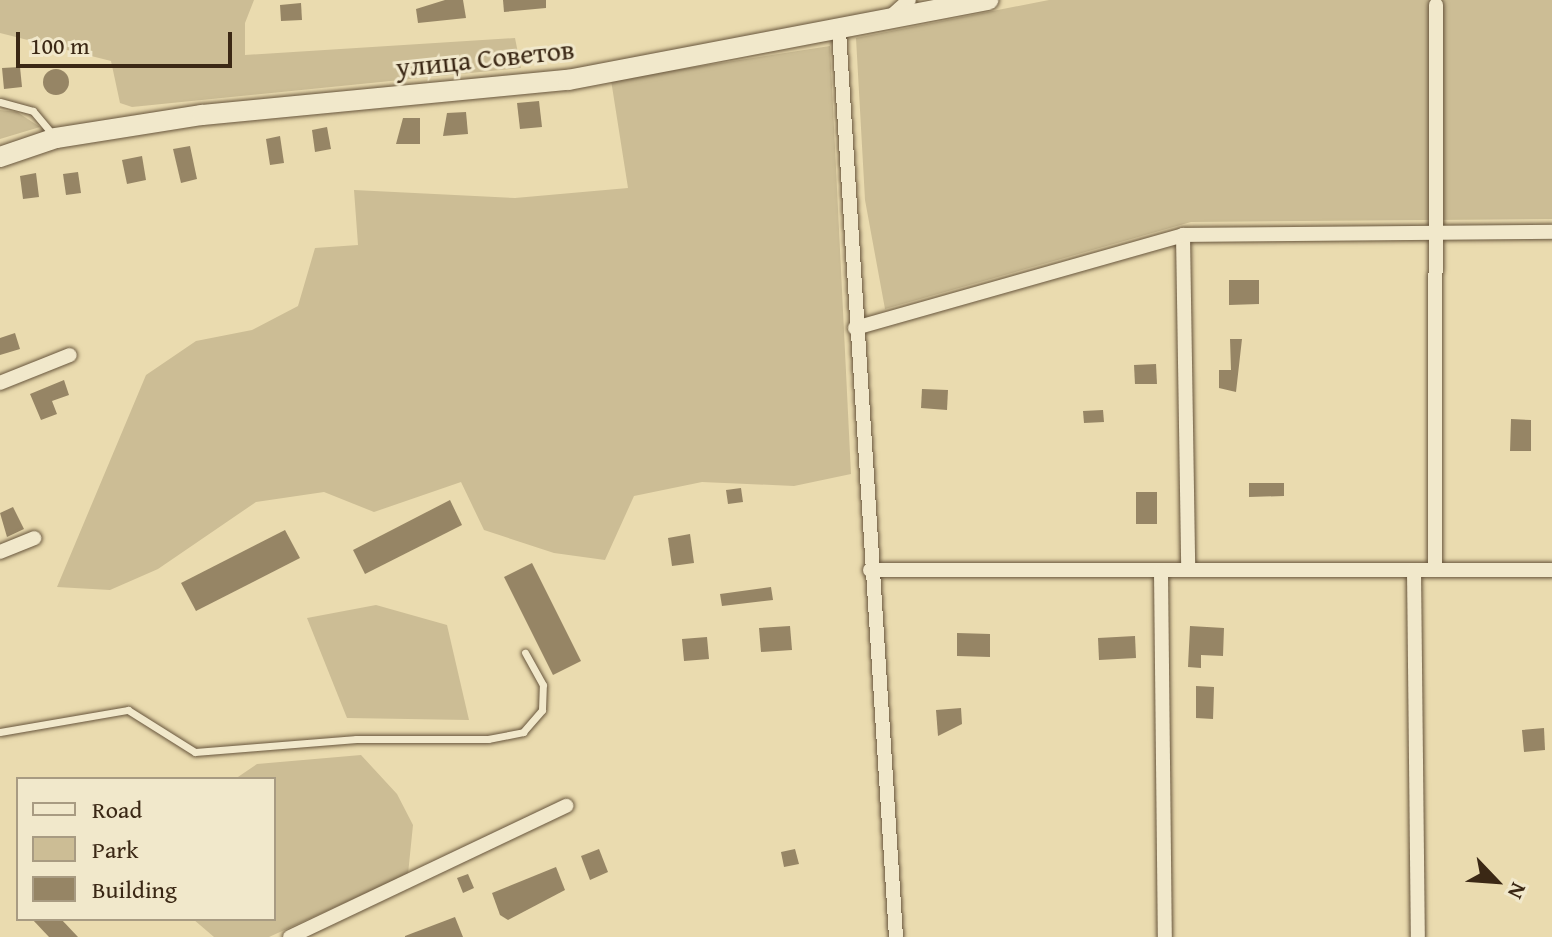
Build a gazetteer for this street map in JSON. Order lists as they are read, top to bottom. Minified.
{"streets":{"main road":["улица Советов"]},"legend":["Road","Park","Building"],"scale_bar":"100 m","north":"bottom right"}
